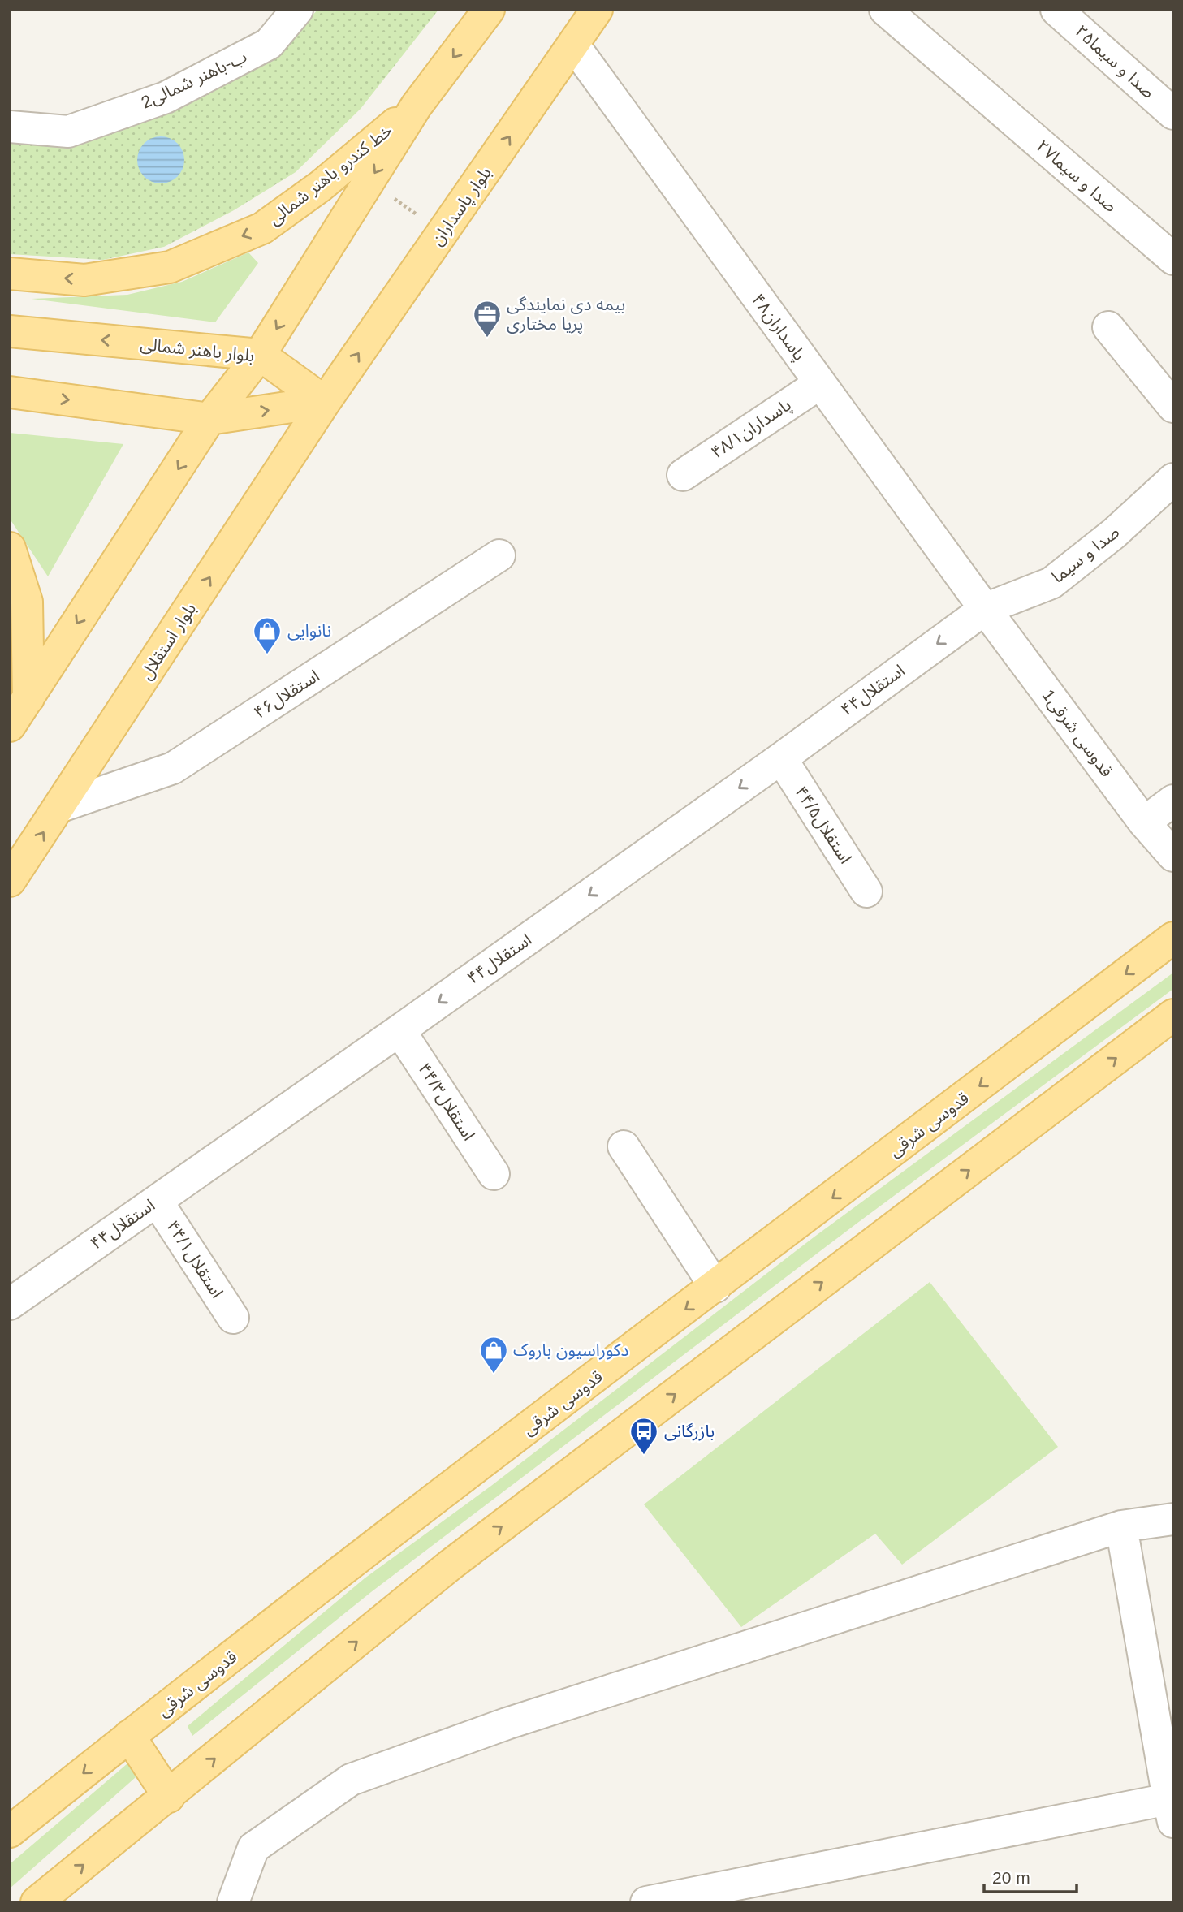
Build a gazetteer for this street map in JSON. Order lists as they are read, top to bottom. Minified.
{"streets":{"main road":["خط کندرو باهنر شمالی","بلوار پاسداران","بلوار باهنر شمالی","بلوار استقلال","قدوسی شرقی"],"street":["صدا و سیما۲۵","2ب-باهنر شمالی","صدا و سیما۲۷","پاسداران۴۸","پاسداران۴۸/۱","صدا و سیما","استقلال۴۴","استقلال۴۶","1قدوسی شرقی","استقلال۴۴/۵","استقلال۴۴/۳","استقلال۴۴/۱"]},"crossings":[["بلوار پاسداران","پاسداران۴۸"],["بلوار پاسداران","بلوار باهنر شمالی"],["بلوار پاسداران","بلوار استقلال"],["پاسداران۴۸","پاسداران۴۸/۱"],["پاسداران۴۸","صدا و سیما"],["پاسداران۴۸","استقلال۴۴"],["پاسداران۴۸","1قدوسی شرقی"],["بلوار باهنر شمالی","بلوار استقلال"],["صدا و سیما","استقلال۴۴"],["صدا و سیما","1قدوسی شرقی"],["بلوار استقلال","استقلال۴۶"],["استقلال۴۴","1قدوسی شرقی"],["استقلال۴۴","استقلال۴۴/۵"],["استقلال۴۴","استقلال۴۴/۳"],["استقلال۴۴","استقلال۴۴/۱"]],"one_way":["خط کندرو باهنر شمالی","استقلال۴۴"],"places":{"office":["بیمه دی نمایندگی پریا مختاری"],"shop":["نانوایی","دکوراسیون باروک"],"bus stop":["بازرگانی"]},"scale_bar":"20 m"}
